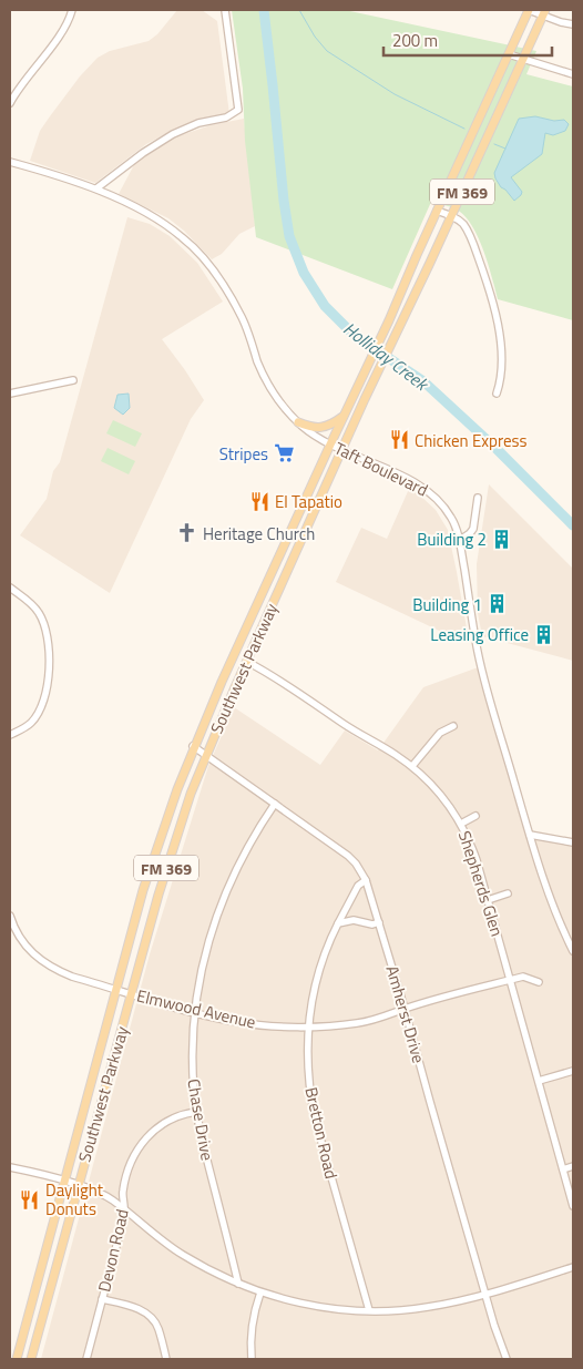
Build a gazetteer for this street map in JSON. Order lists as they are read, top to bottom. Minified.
{"streets":{"main road":["FM 369","Southwest Parkway"],"street":["Taft Boulevard","Shepherds Glen","Elmwood Avenue","Amherst Drive","Chase Drive","Bretton Road","Devon Road"]},"crossings":[["Taft Boulevard","Southwest Parkway"],["Southwest Parkway","Shepherds Glen"],["Southwest Parkway","Elmwood Avenue"],["Southwest Parkway","Amherst Drive"],["Shepherds Glen","Elmwood Avenue"],["Elmwood Avenue","Amherst Drive"],["Elmwood Avenue","Chase Drive"],["Elmwood Avenue","Bretton Road"],["Amherst Drive","Chase Drive"],["Amherst Drive","Bretton Road"],["Chase Drive","Devon Road"]],"water":["Holliday Creek"],"places":{"restaurant":["Chicken Express","El Tapatio","Daylight Donuts"],"supermarket":["Stripes"],"church":["Heritage Church"],"building":["Building 2","Building 1","Leasing Office"]},"scale_bar":"200 m"}
